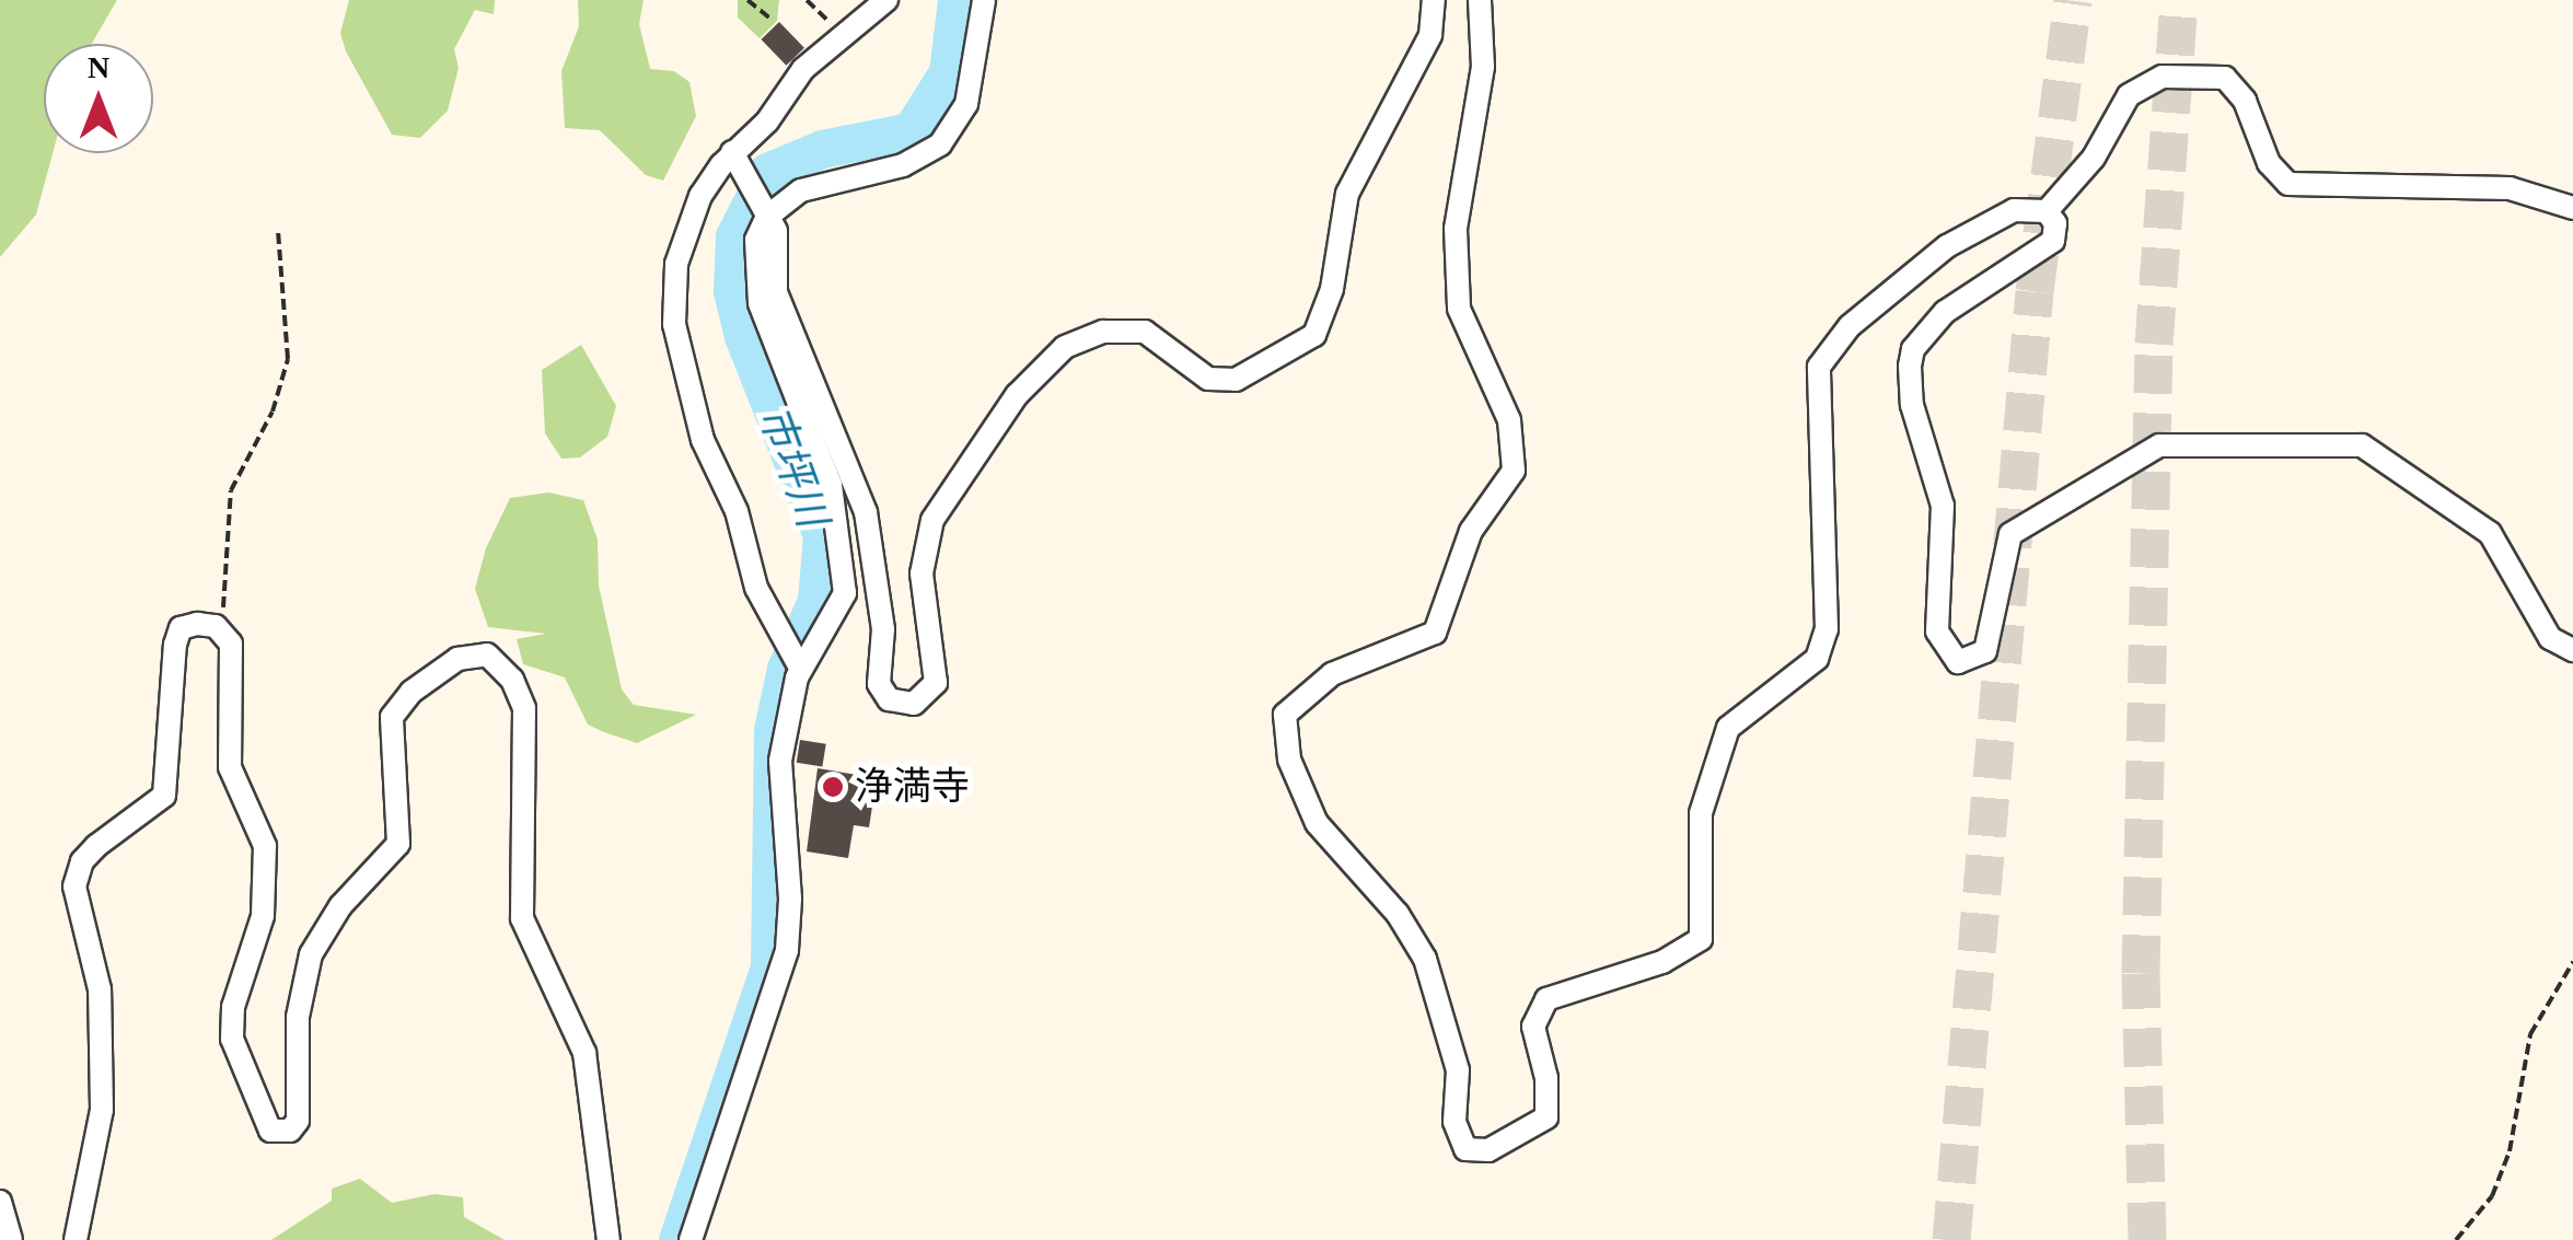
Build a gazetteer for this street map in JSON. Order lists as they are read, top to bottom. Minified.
{"water":["市坪川"],"places":["浄満寺"],"north":"top"}
